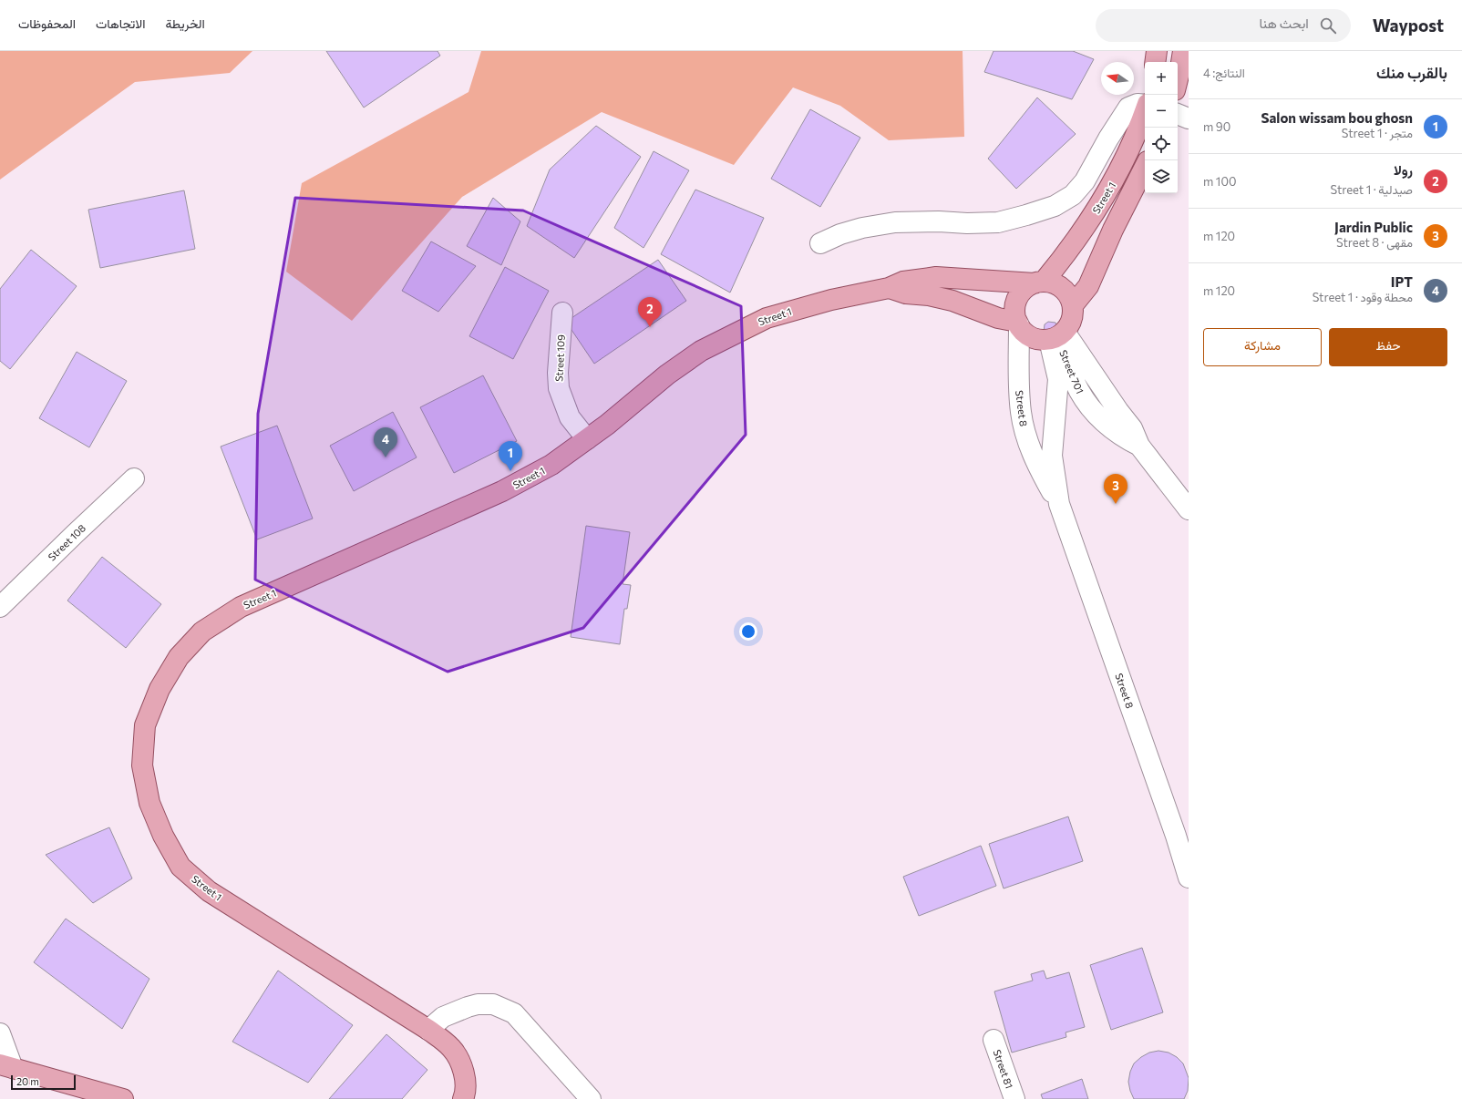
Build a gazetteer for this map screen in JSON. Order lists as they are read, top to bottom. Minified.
{"streets":{"main road":["Street 1"],"street":["Street 109","Street 701","Street 8","Street 108","Street 81"]},"crossings":[["Street 1","Street 109"],["Street 1","Street 701"],["Street 1","Street 8"],["Street 701","Street 8"]],"scale_bar":"20 m","north":"left","page":{"header":"Waypost","search":"ابحث هنا","nav":["الخريطة","الاتجاهات","المحفوظات"],"heading":["بالقرب منك","النتائج: 4"],"map_buttons":["+","−"],"list":[{"mark":"1","name":"Salon wissam bou ghosn","note":"متجر · Street 1","value":"90 m"},{"mark":"2","name":"رولا","note":"صيدلية · Street 1","value":"100 m"},{"mark":"3","name":"Jardin Public","note":"مقهى · Street 8","value":"120 m"},{"mark":"4","name":"IPT","note":"محطة وقود · Street 1","value":"120 m"}],"pins":["2","4","1","3"],"buttons":["حفظ","مشاركة"],"scale":"20 m"}}
